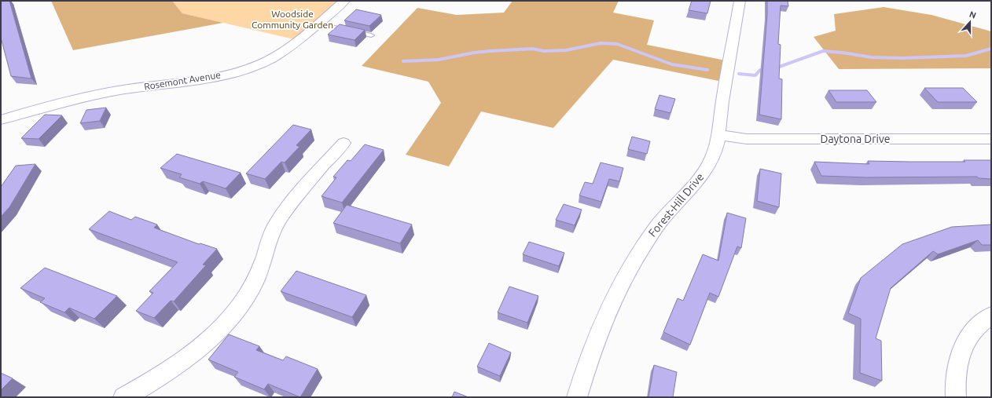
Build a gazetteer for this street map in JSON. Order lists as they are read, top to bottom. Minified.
{"streets":{"street":["Rosemont Avenue","Daytona Drive","Forest-Hill Drive"]},"crossings":[["Daytona Drive","Forest-Hill Drive"]],"parks":["Woodside Community Garden"],"north":"top"}
